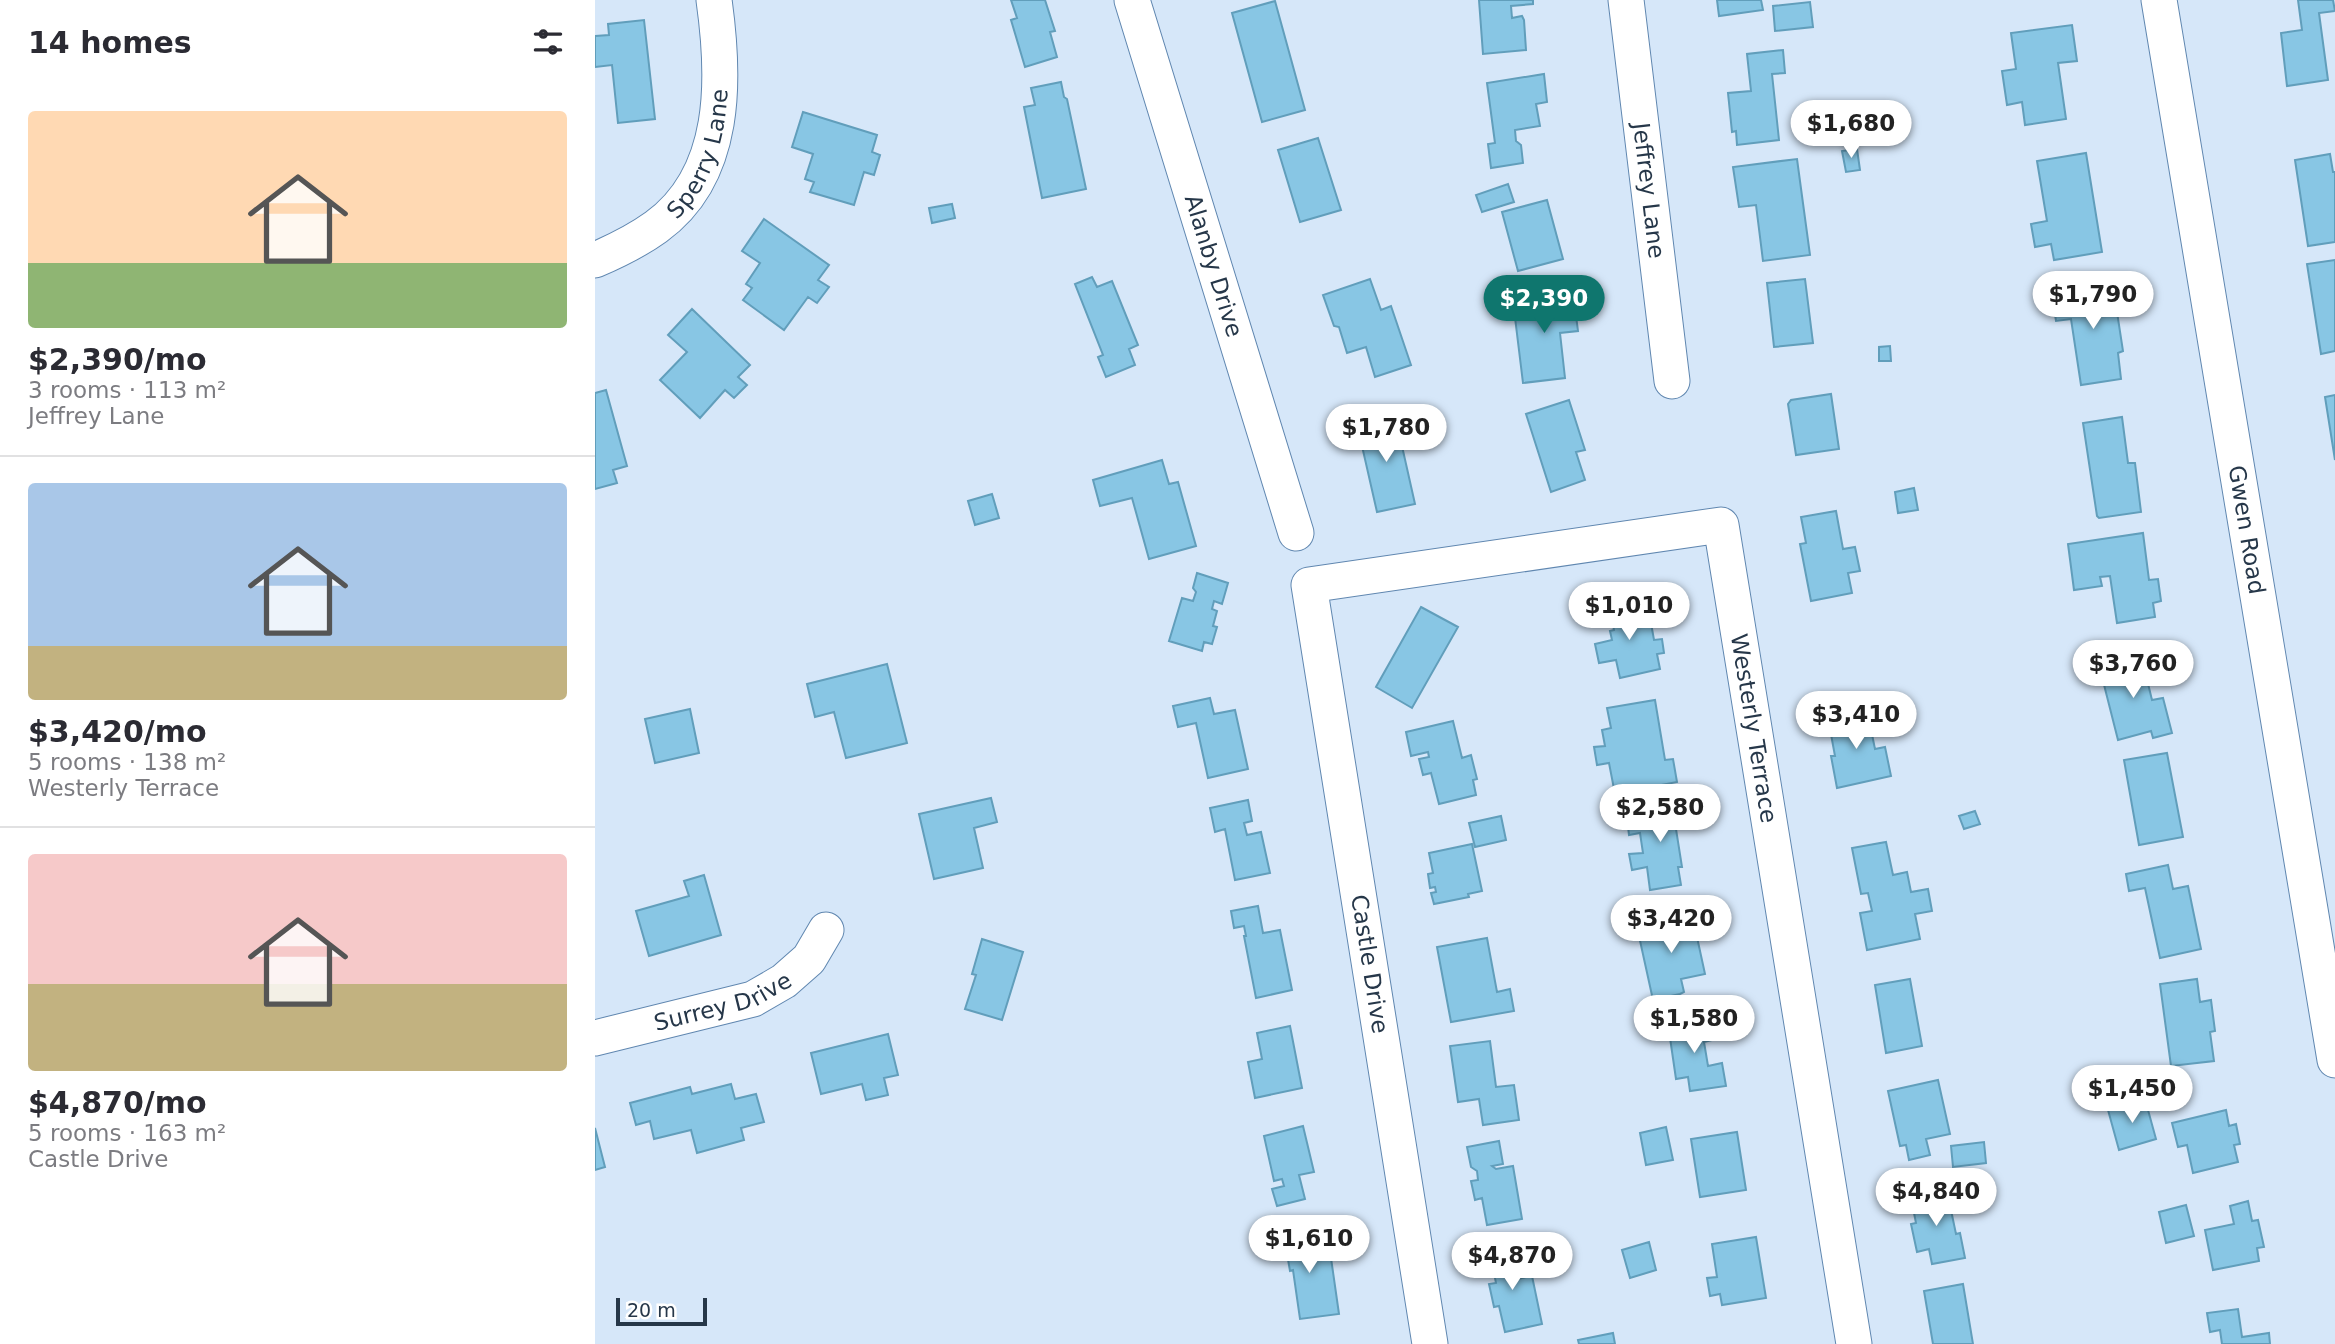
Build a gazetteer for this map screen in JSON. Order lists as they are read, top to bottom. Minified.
{"streets":{"street":["Sperry Lane","Jeffrey Lane","Alanby Drive","Gwen Road","Westerly Terrace","Castle Drive","Surrey Drive"]},"crossings":[["Westerly Terrace","Castle Drive"]],"scale_bar":"20 m","page":{"heading":"14 homes","list":[{"name":"$2,390/mo","note":"3 rooms · 113 m² · Jeffrey Lane"},{"name":"$3,420/mo","note":"5 rooms · 138 m² · Westerly Terrace"},{"name":"$4,870/mo","note":"5 rooms · 163 m² · Castle Drive"}],"price":["$1,680","$1,790","$2,390","$1,780","$1,010","$3,760","$3,410","$2,580","$3,420","$1,580","$1,450","$4,840","$1,610","$4,870"],"scale":"20 m"}}
